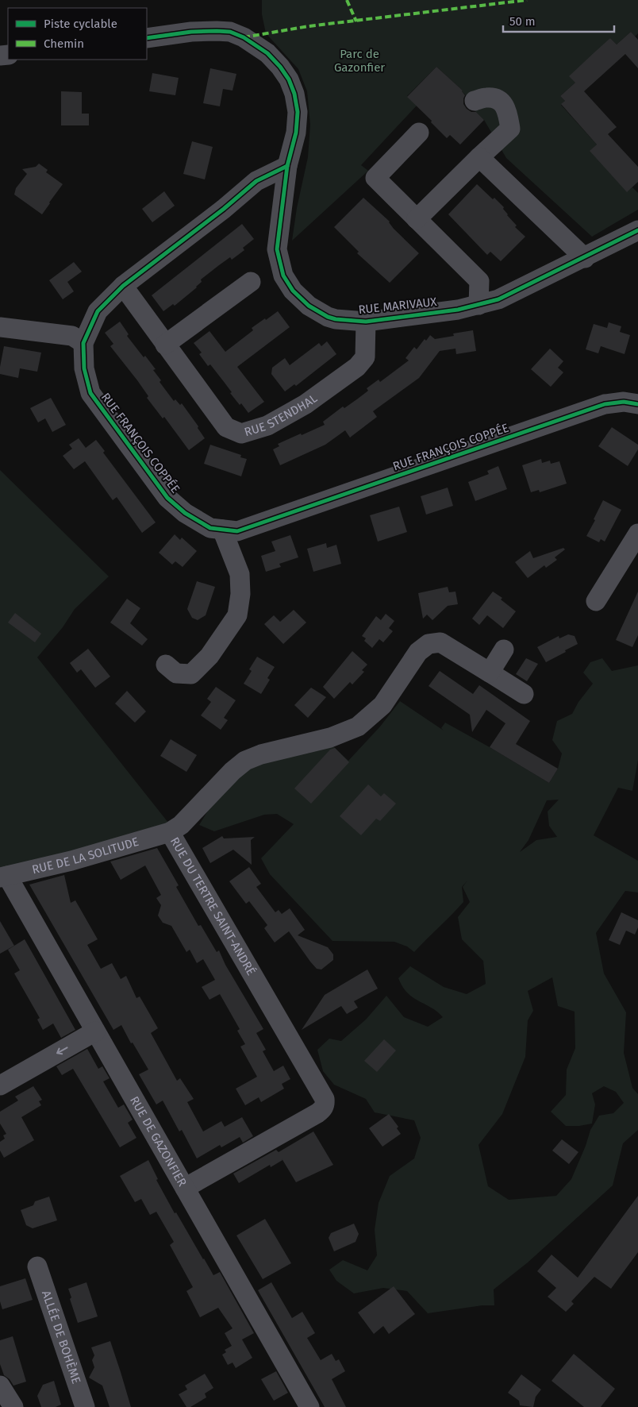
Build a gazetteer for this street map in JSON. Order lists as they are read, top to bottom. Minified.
{"streets":{"street":["RUE MARIVAUX","RUE STENDHAL","RUE FRANÇOIS COPPÉE","RUE DE LA SOLITUDE","RUE DU TERTRE SAINT-ANDRÉ","RUE DE GAZONFIER","ALLÉE DE BOHÈME"]},"crossings":[["RUE MARIVAUX","RUE STENDHAL"],["RUE MARIVAUX","RUE FRANÇOIS COPPÉE"],["RUE STENDHAL","RUE FRANÇOIS COPPÉE"],["RUE DE LA SOLITUDE","RUE DU TERTRE SAINT-ANDRÉ"],["RUE DE LA SOLITUDE","RUE DE GAZONFIER"],["RUE DU TERTRE SAINT-ANDRÉ","RUE DE GAZONFIER"]],"parks":["Parc de Gazonfier"],"legend":["Piste cyclable","Chemin"],"scale_bar":"50 m"}
